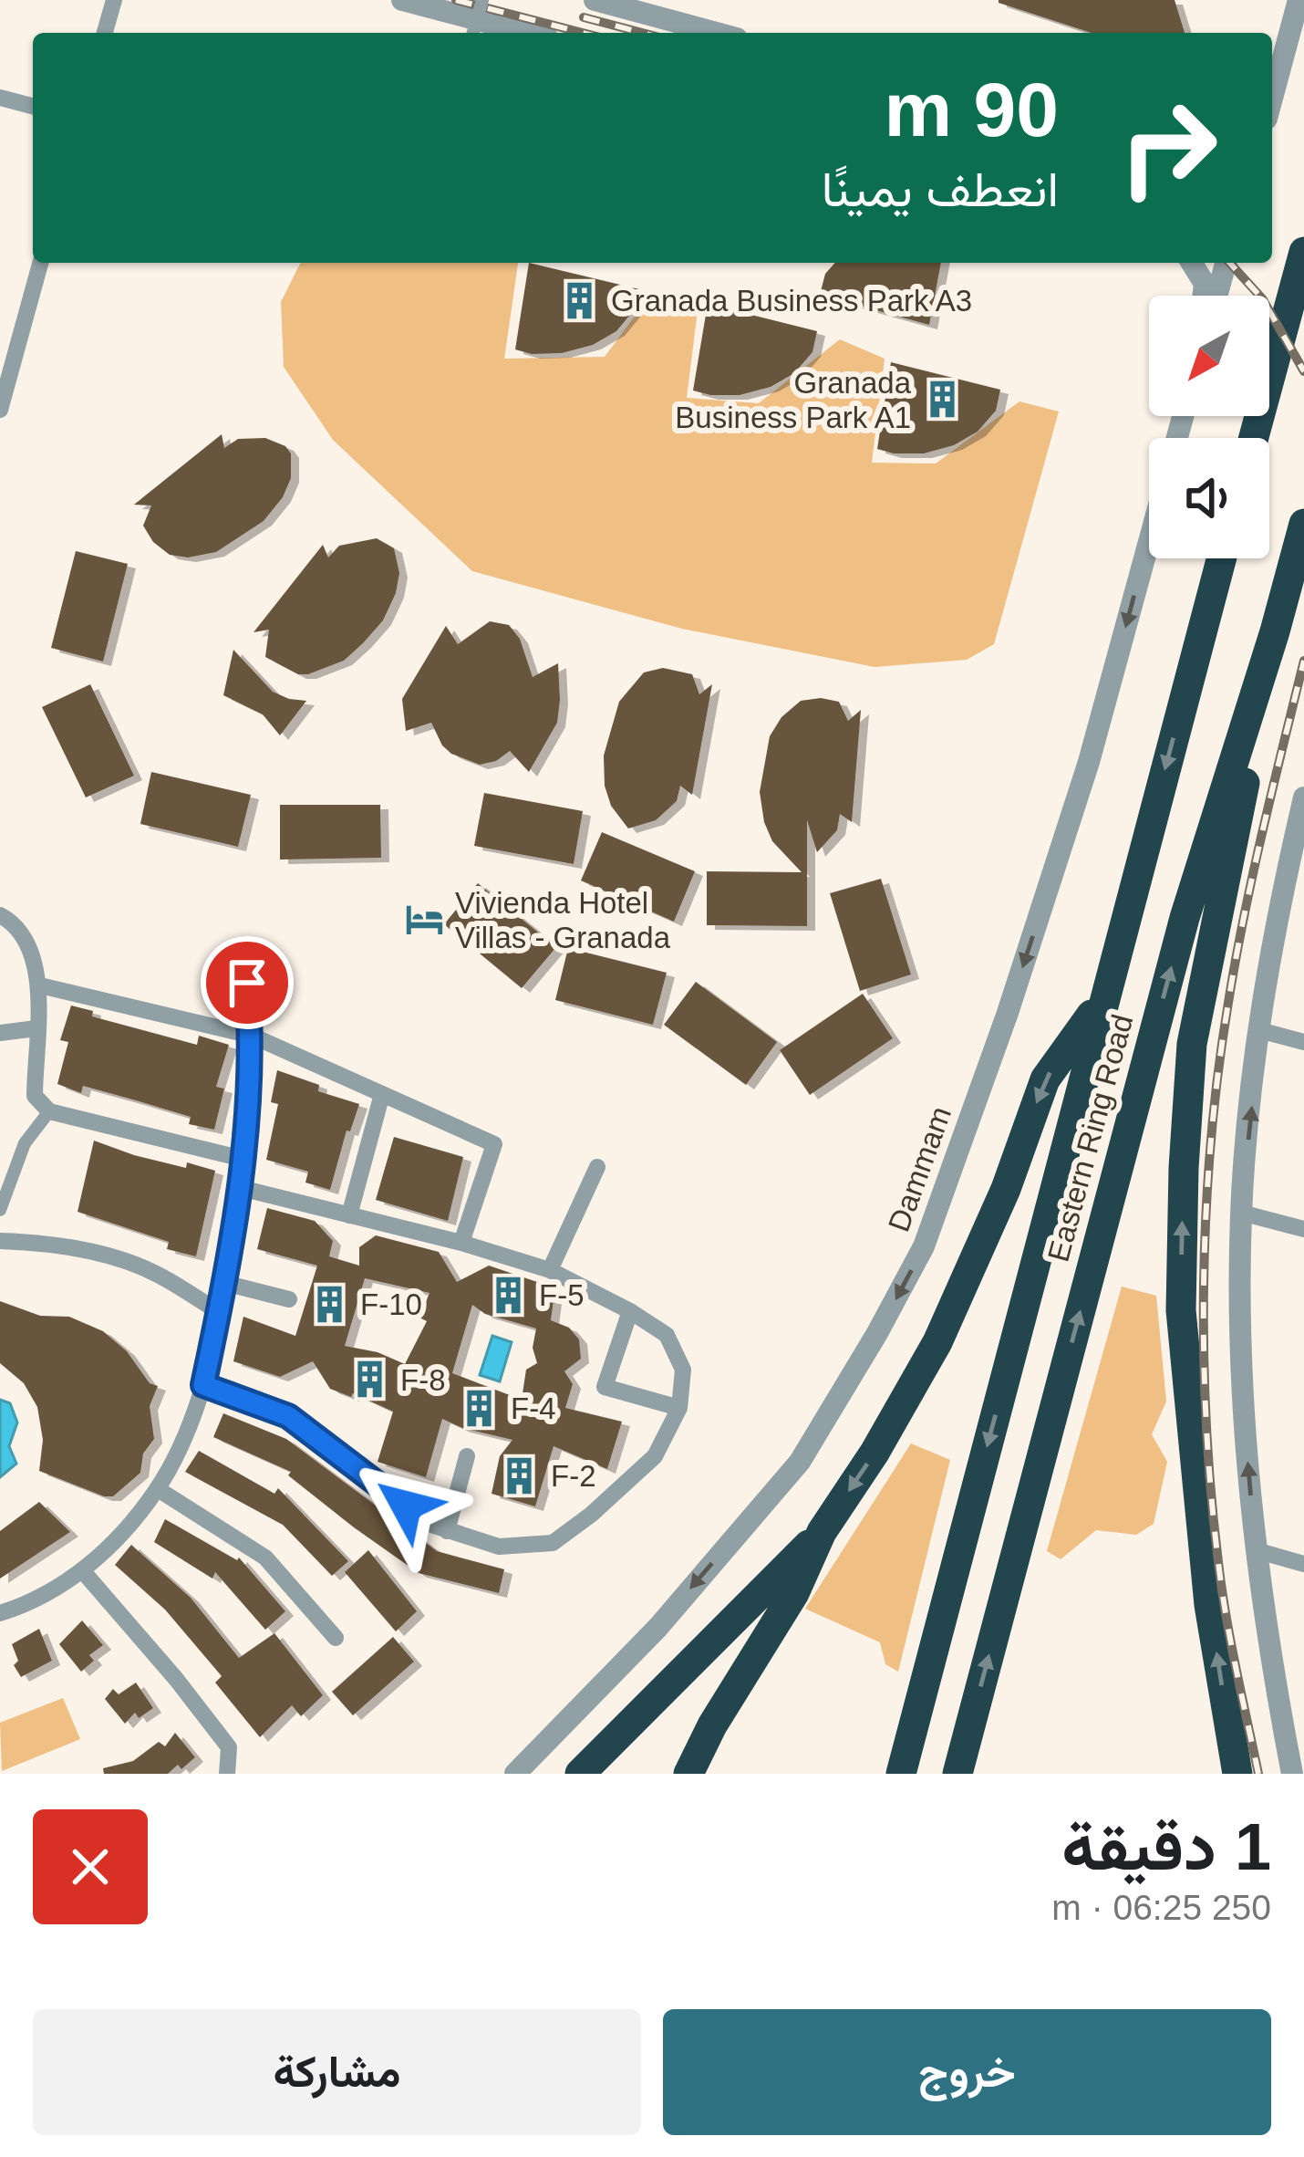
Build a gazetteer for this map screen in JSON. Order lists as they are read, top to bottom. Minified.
{"streets":{"highway":["Eastern Ring Road"],"street":["Dammam"]},"one_way":["Dammam"],"places":{"building":["Granada Business Park A3","Granada Business Park A1","F-5","F-10","F-8","F-4","F-2"],"hotel":["Vivienda Hotel Villas - Granada"]},"north":"bottom left","page":{"turn":["90 m","انعطف يمينًا"],"heading":["1 دقيقة","250 m · 06:25"],"buttons":["خروج","مشاركة"]}}
